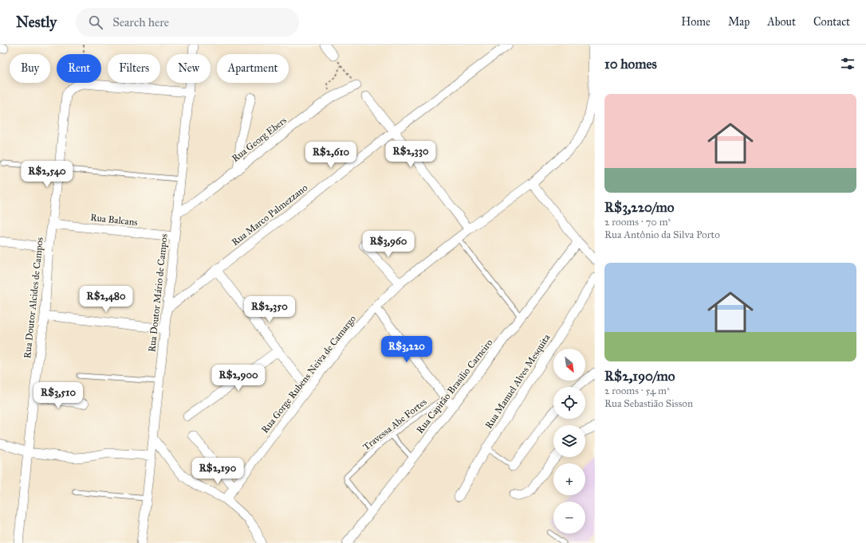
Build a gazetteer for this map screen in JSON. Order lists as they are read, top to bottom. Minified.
{"streets":{"street":["Rua Georg Ebers","Rua Marco Palmezzano","Rua Balcans","Rua Doutor Mário de Campos","Rua Doutor Alcides de Campos","Rua Gorge Rubens Neiva de Camargo","Rua Manuel Alves Mesquita","Rua Capitão Brasilio Carneiro"],"lane":["Travessa Abe Fortes"]},"crossings":[["Rua Georg Ebers","Rua Doutor Mário de Campos"],["Rua Marco Palmezzano","Rua Doutor Mário de Campos"],["Rua Balcans","Rua Doutor Mário de Campos"],["Rua Balcans","Rua Doutor Alcides de Campos"],["Rua Capitão Brasilio Carneiro","Travessa Abe Fortes"]],"north":"bottom right","page":{"header":"Nestly","search":"Search here","nav":["Home","Map","About","Contact"],"heading":"10 homes","chip":["Buy","Rent","Filters","New","Apartment"],"list":[{"name":"R$3,220/mo","note":"2 rooms · 70 m² · Rua Antônio da Silva Porto"},{"name":"R$2,190/mo","note":"2 rooms · 54 m² · Rua Sebastião Sisson"}],"price":["R$2,330","R$2,610","R$2,540","R$3,960","R$2,480","R$2,350","R$3,220","R$2,900","R$3,510","R$2,190"],"map_buttons":["+","−"]}}
